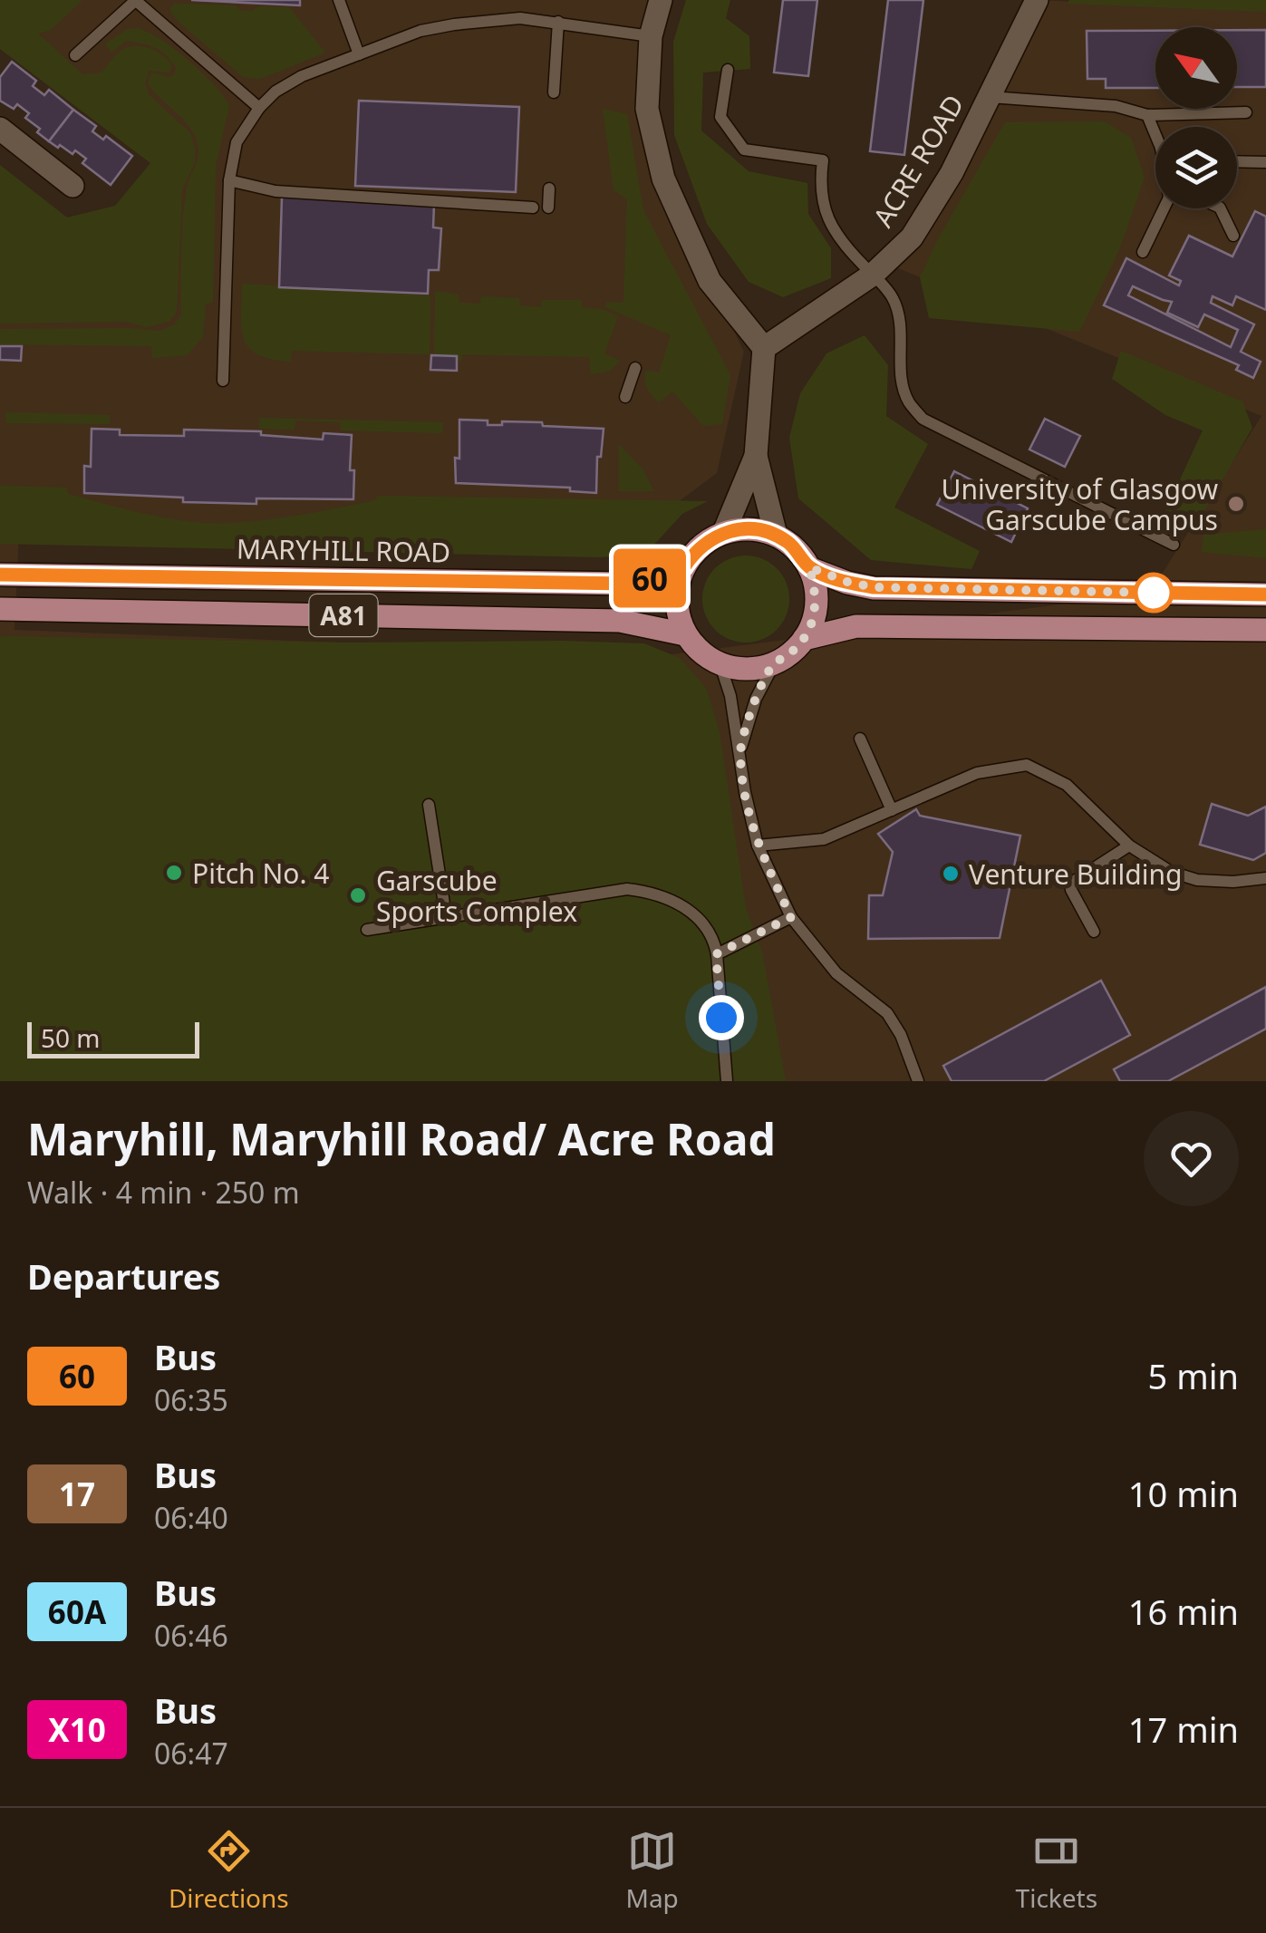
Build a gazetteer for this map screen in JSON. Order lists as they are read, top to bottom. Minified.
{"streets":{"main road":["MARYHILL ROAD","A81"],"street":["ACRE ROAD"]},"crossings":[["MARYHILL ROAD","A81"]],"places":["University of Glasgow Garscube Campus","Pitch No. 4","Venture Building","Garscube Sports Complex"],"lines":["bus line 60"],"scale_bar":"50 m","north":"top left","page":{"on_map":"60","scale":"50 m","heading":[["Maryhill, Maryhill Road/ Acre Road","Walk · 4 min · 250 m"],"Departures"],"list":[{"mark":"60","name":"Bus","note":"06:35","value":"5 min"},{"mark":"17","name":"Bus","note":"06:40","value":"10 min"},{"mark":"60A","name":"Bus","note":"06:46","value":"16 min"},{"mark":"X10","name":"Bus","note":"06:47","value":"17 min"}],"tabs":["Directions","Map","Tickets"]}}
